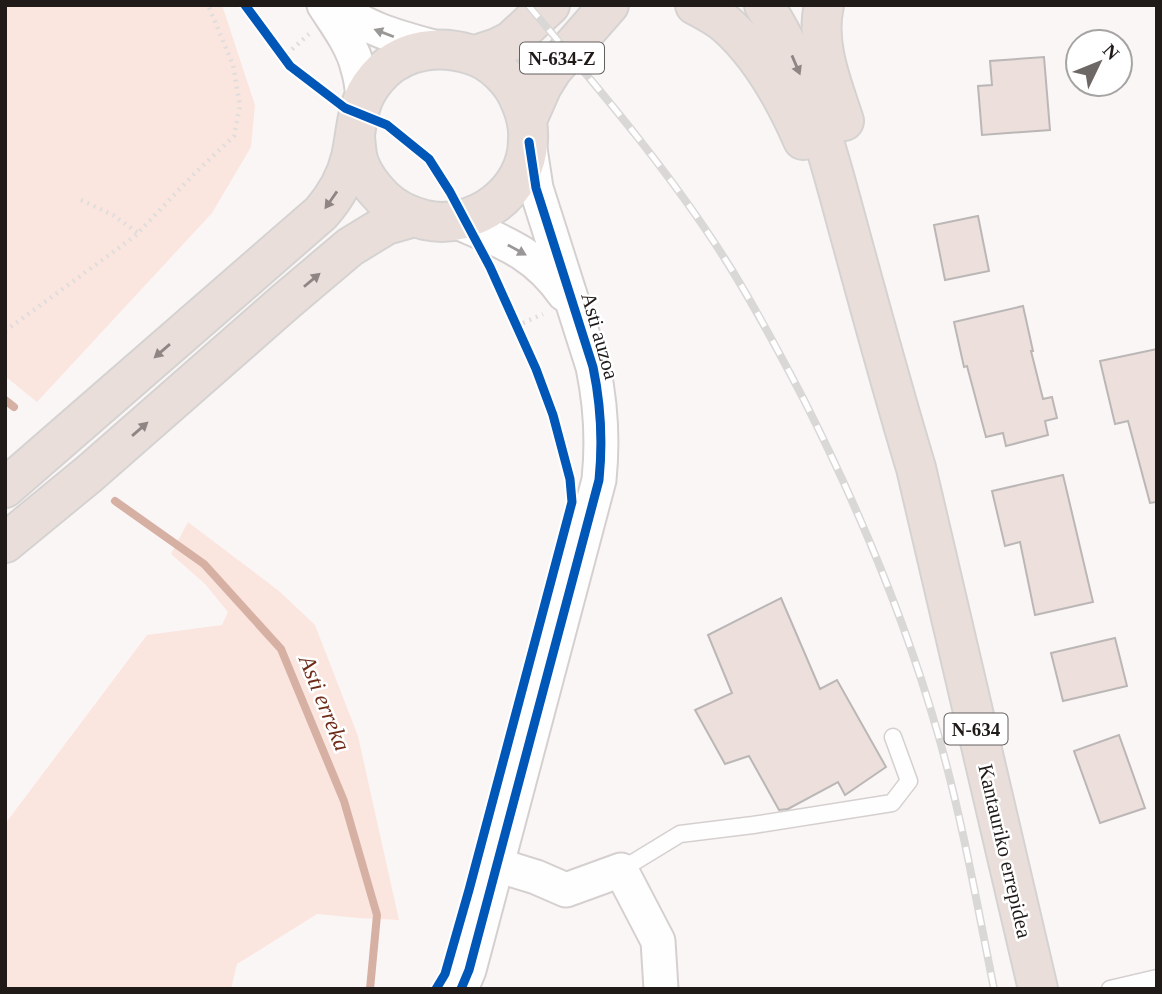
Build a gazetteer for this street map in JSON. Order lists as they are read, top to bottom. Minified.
{"streets":{"highway":["N-634-Z","N-634","Kantauriko errepidea"],"street":["Asti auzoa"]},"crossings":[["N-634-Z","Asti auzoa"],["N-634","Kantauriko errepidea"]],"water":["Asti erreka"],"north":"top right"}
